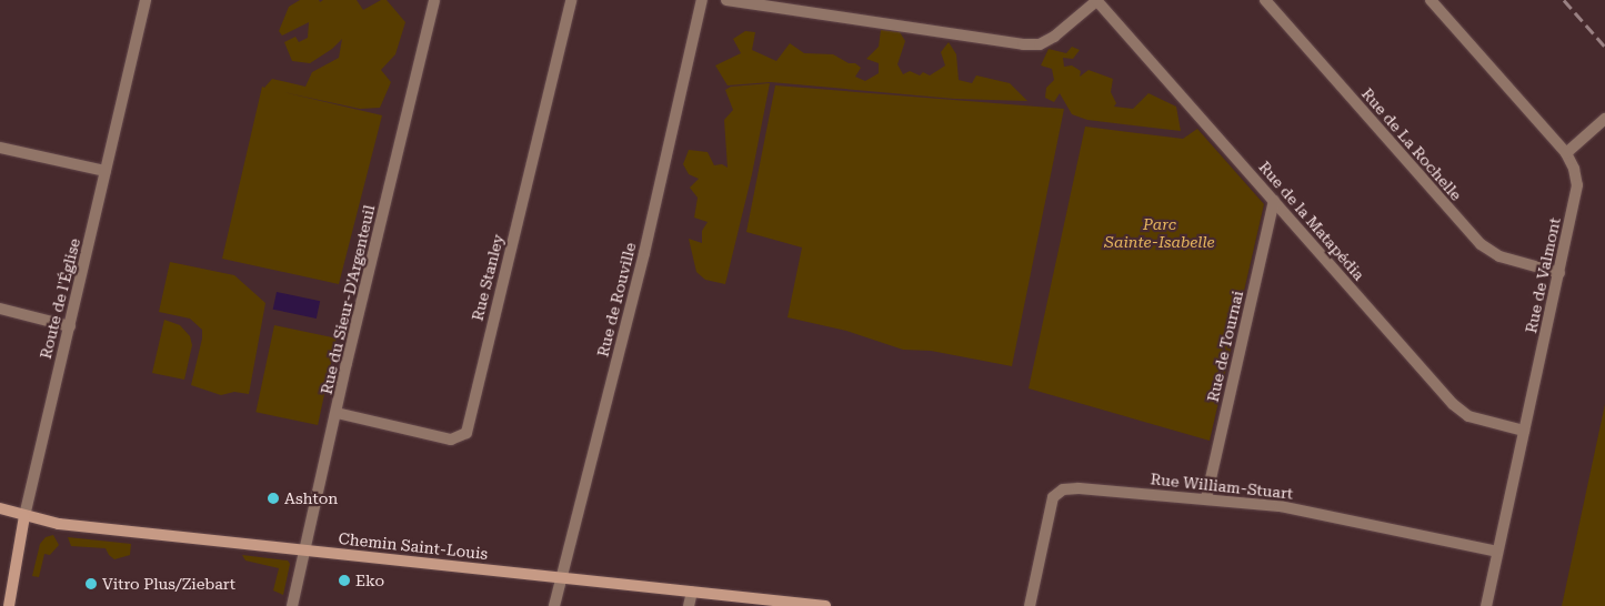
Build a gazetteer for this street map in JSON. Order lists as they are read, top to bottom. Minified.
{"streets":{"street":["Rue de La Rochelle","Rue de la Matapédia","Rue de Valmont","Rue Stanley","Route de l'Église","Rue du Sieur-D'Argenteuil","Rue de Rouville","Rue de Tournai","Rue William-Stuart","Chemin Saint-Louis"]},"crossings":[["Rue de La Rochelle","Rue de Valmont"],["Rue de la Matapédia","Rue de Valmont"],["Rue de la Matapédia","Rue de Tournai"],["Rue de Valmont","Rue William-Stuart"],["Rue Stanley","Rue du Sieur-D'Argenteuil"],["Route de l'Église","Chemin Saint-Louis"],["Rue du Sieur-D'Argenteuil","Chemin Saint-Louis"],["Rue de Rouville","Chemin Saint-Louis"],["Rue de Tournai","Rue William-Stuart"]],"parks":["Parc Sainte-Isabelle"],"places":["Ashton","Eko","Vitro Plus/Ziebart"]}
